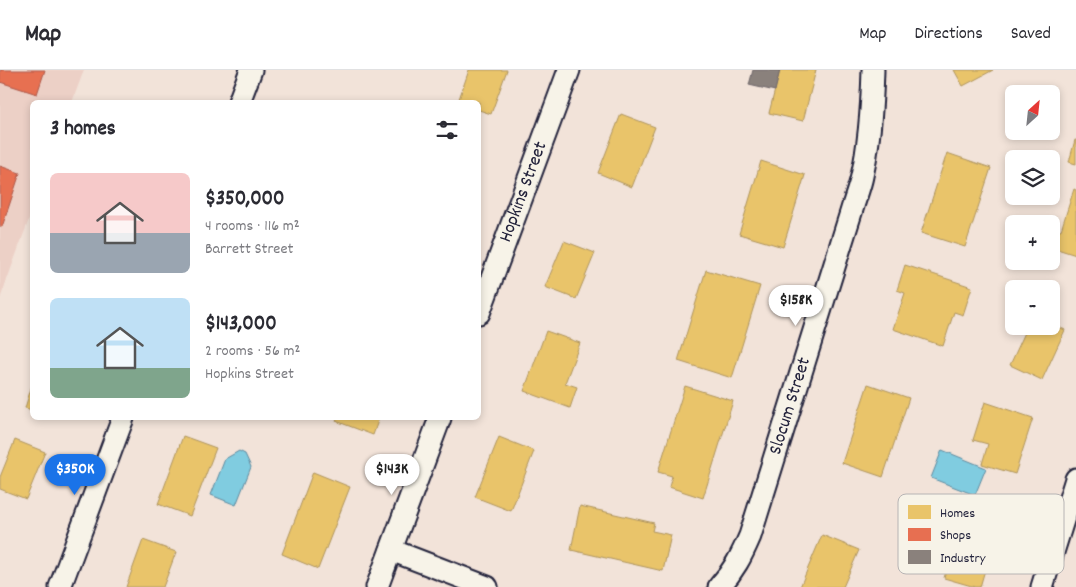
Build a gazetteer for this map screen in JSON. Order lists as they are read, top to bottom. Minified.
{"streets":{"street":["Hopkins Street","Slocum Street"]},"legend":["Homes","Shops","Industry"],"north":"top right","page":{"header":"Map","nav":["Map","Directions","Saved"],"map_buttons":["+","−"],"heading":"3 homes","list":[{"name":"$350,000","note":"4 rooms · 116 m² · Barrett Street"},{"name":"$143,000","note":"2 rooms · 56 m² · Hopkins Street"}],"price":["$158K","$350K","$143K"]}}
